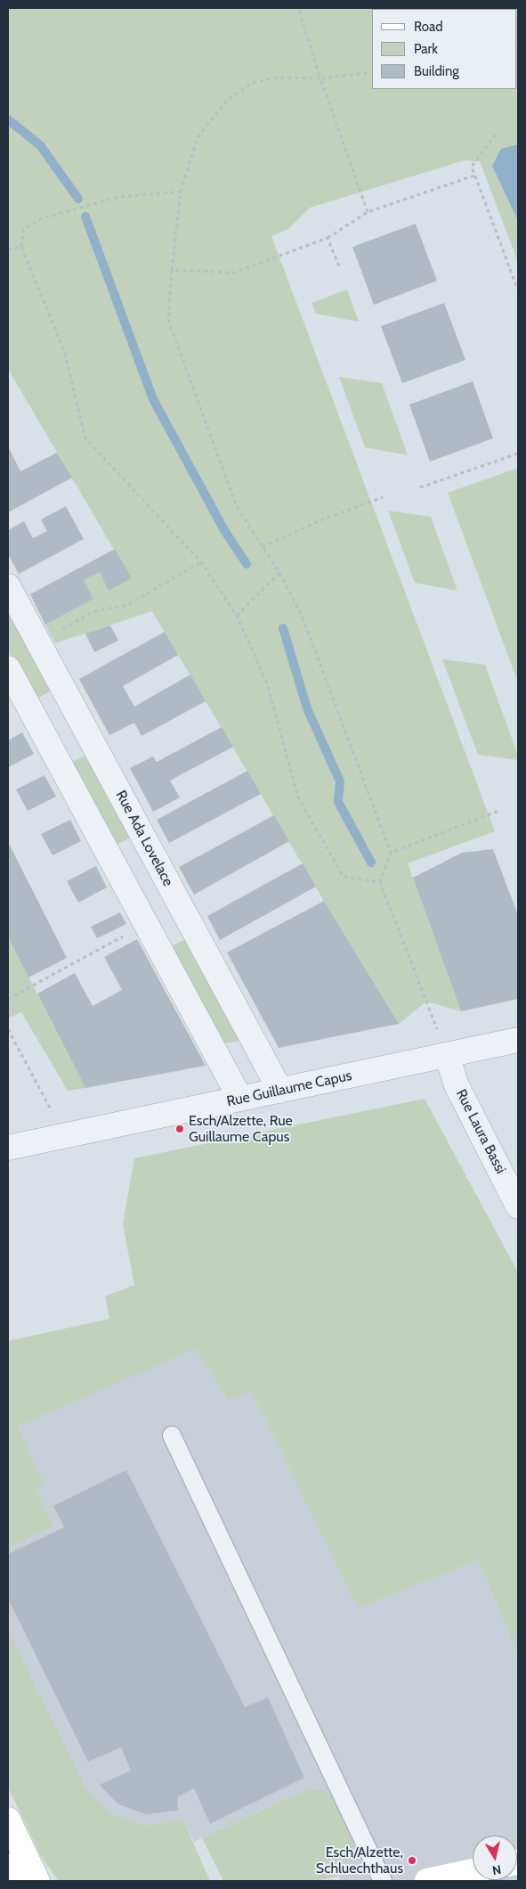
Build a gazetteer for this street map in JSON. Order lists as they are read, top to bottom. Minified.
{"streets":{"street":["Rue Ada Lovelace","Rue Guillaume Capus","Rue Laura Bassi"]},"crossings":[["Rue Ada Lovelace","Rue Guillaume Capus"],["Rue Guillaume Capus","Rue Laura Bassi"]],"places":["Esch/Alzette, Rue Guillaume Capus","Esch/Alzette, Schluechthaus"],"legend":["Road","Park","Building"],"north":"bottom"}
